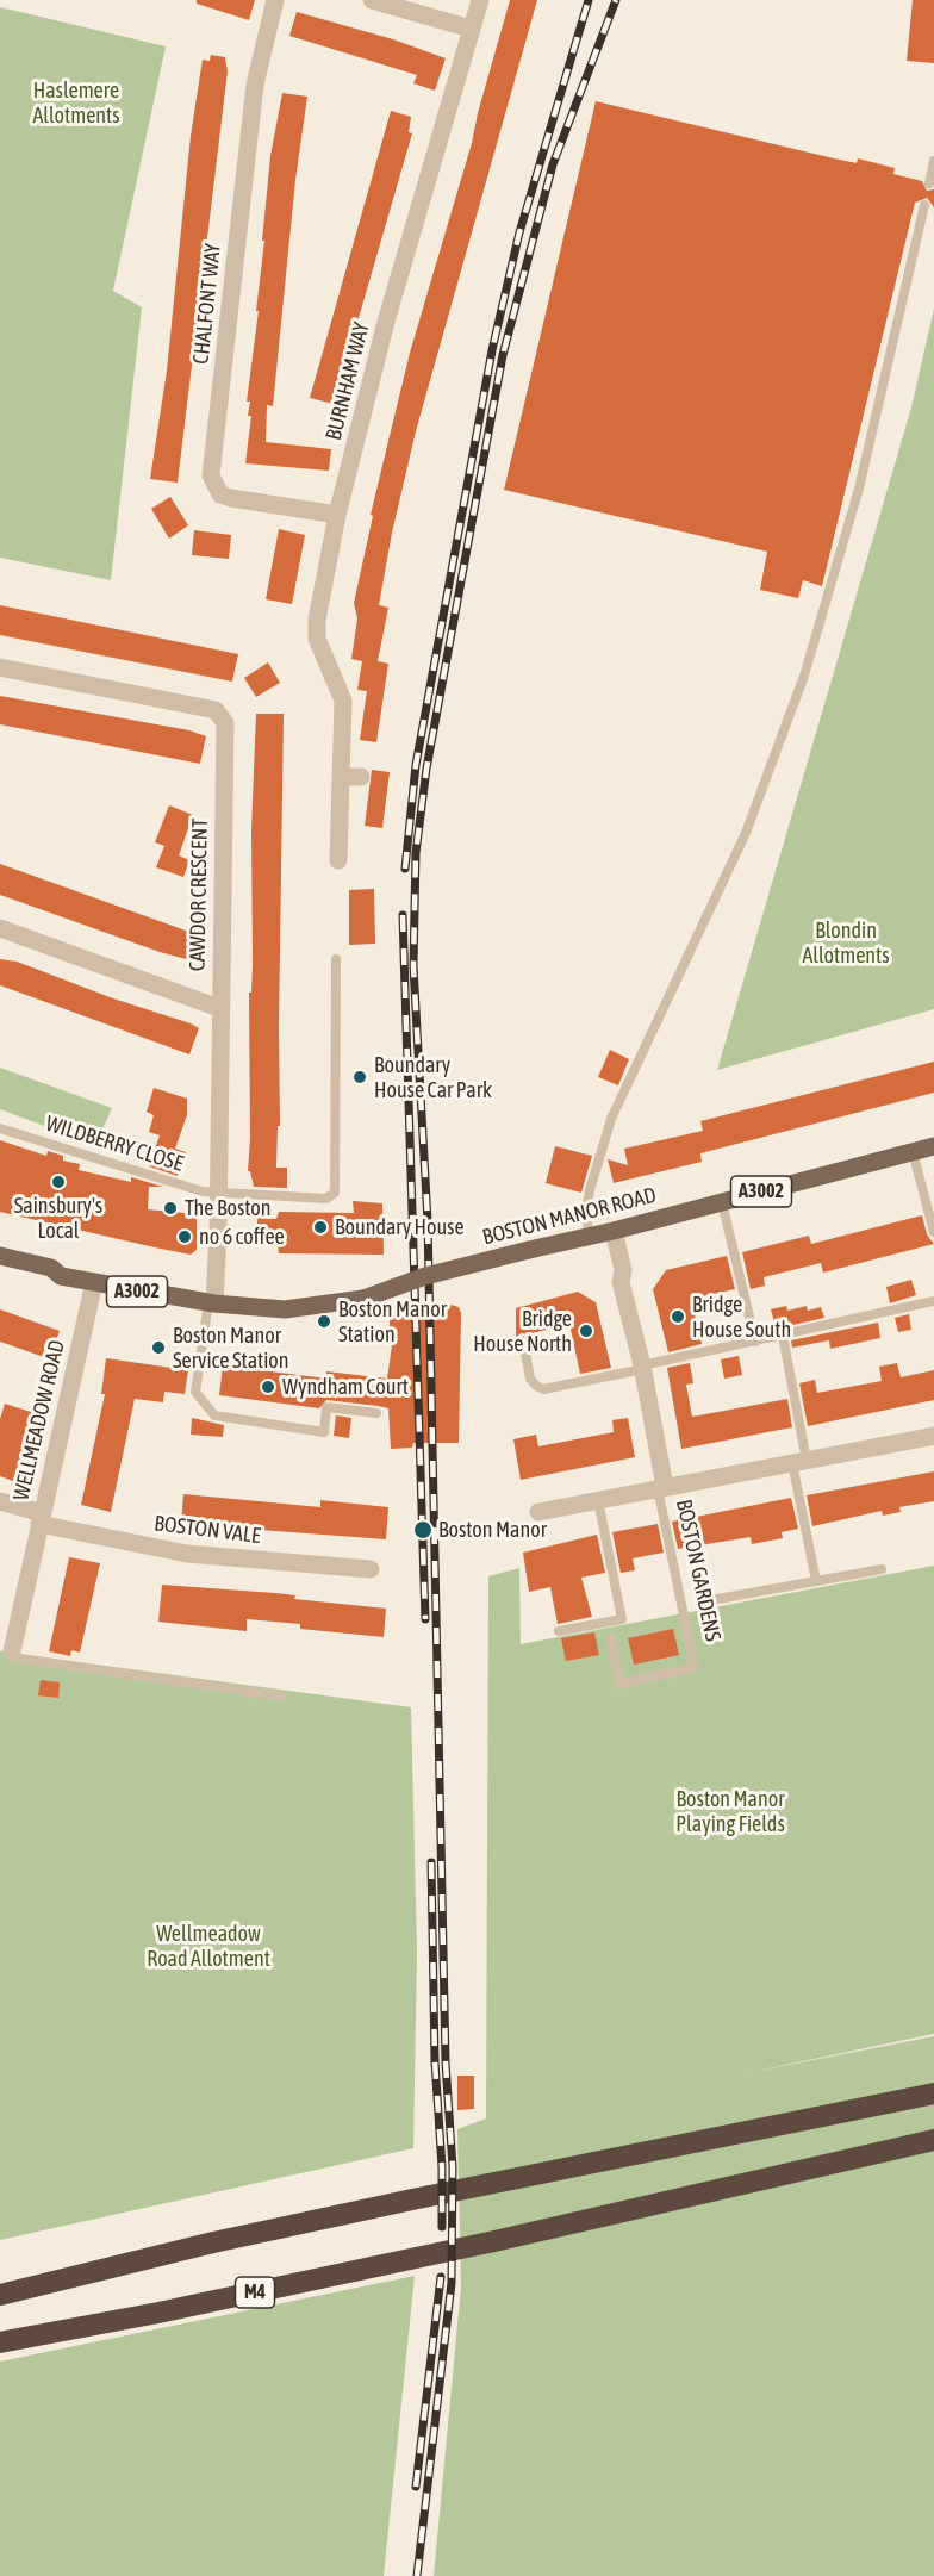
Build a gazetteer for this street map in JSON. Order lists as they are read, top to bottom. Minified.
{"streets":{"highway":["M4"],"main road":["A3002","BOSTON MANOR ROAD"],"street":["CHALFONT WAY","BURNHAM WAY","CAWDOR CRESCENT","WELLMEADOW ROAD","BOSTON VALE","BOSTON GARDENS"],"lane":["WILDBERRY CLOSE"]},"crossings":[["CHALFONT WAY","BURNHAM WAY"],["CAWDOR CRESCENT","WILDBERRY CLOSE"],["CAWDOR CRESCENT","A3002"],["CAWDOR CRESCENT","BOSTON MANOR ROAD"],["A3002","BOSTON MANOR ROAD"],["A3002","WELLMEADOW ROAD"],["BOSTON MANOR ROAD","BOSTON GARDENS"],["WELLMEADOW ROAD","BOSTON VALE"]],"parks":["Haslemere Allotments","Blondin Allotments","Boston Manor Playing Fields","Wellmeadow Road Allotment"],"places":["Boundary House Car Park","Sainsbury's Local","The Boston","Boundary House","no 6 coffee","Bridge House South","Boston Manor Station","Bridge House North","Boston Manor Service Station","Wyndham Court","Boston Manor"]}
